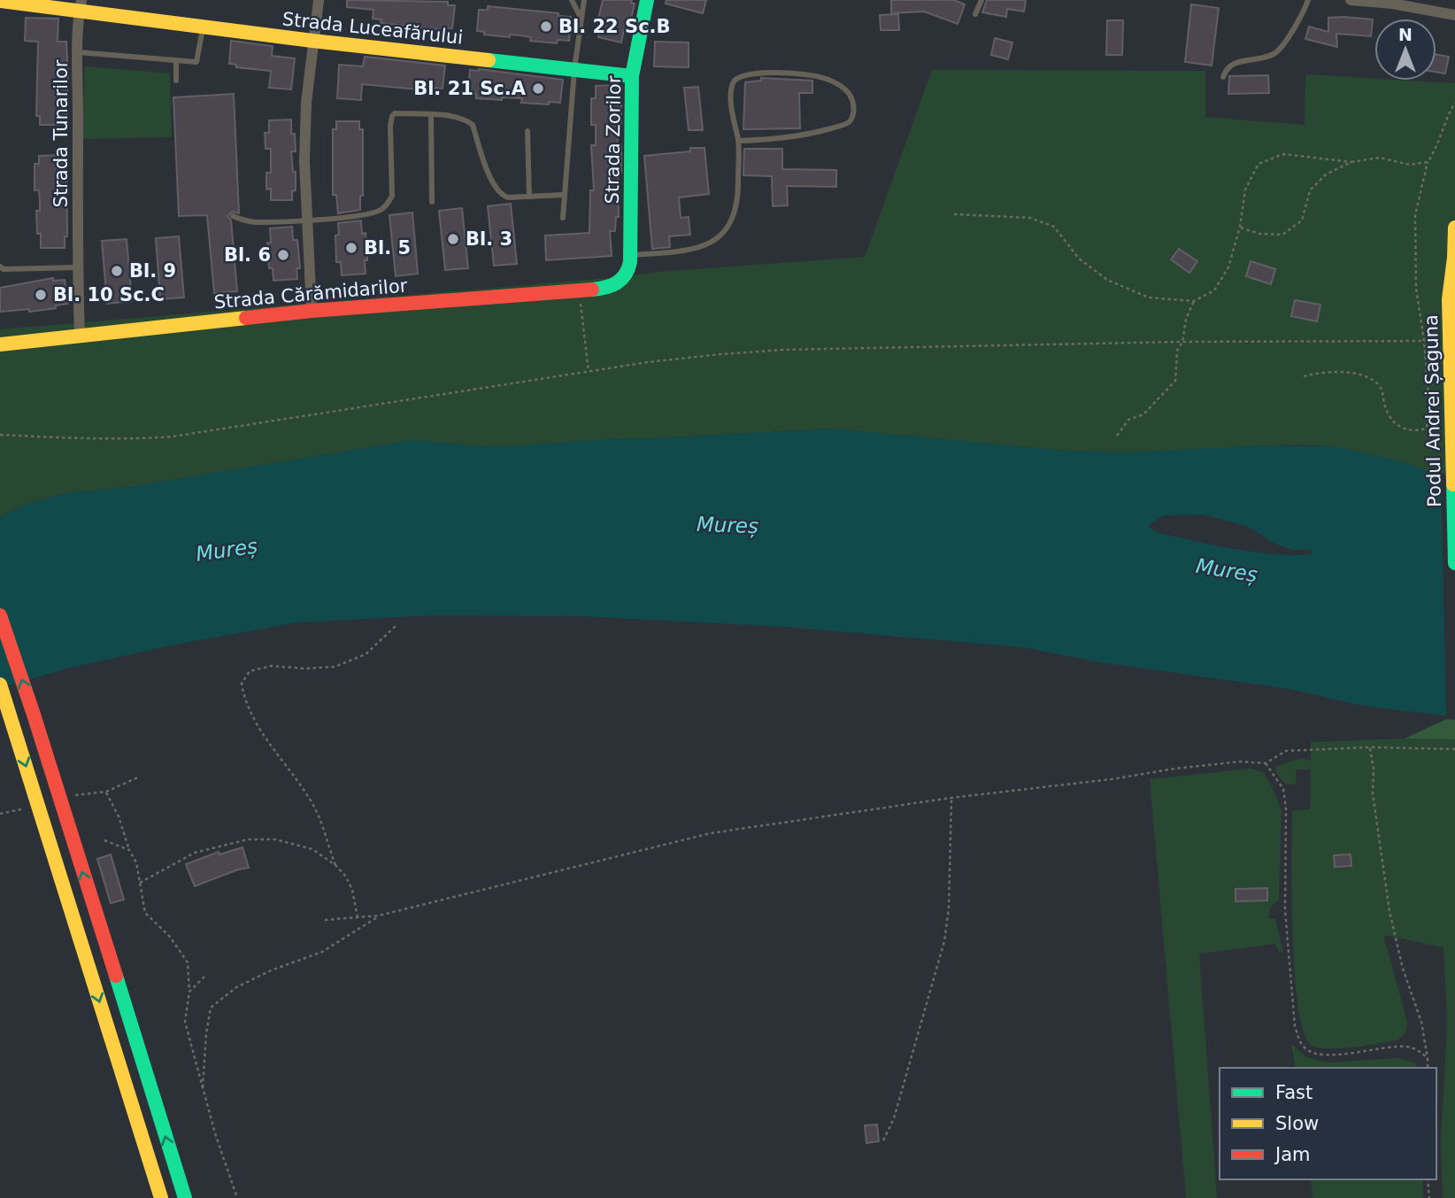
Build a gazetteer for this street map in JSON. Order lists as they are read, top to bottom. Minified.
{"streets":{"main road":["Strada Luceafărului","Strada Zorilor","Strada Cărămidarilor","Podul Andrei Șaguna"],"street":["Strada Tunarilor"]},"crossings":[["Strada Luceafărului","Strada Tunarilor"],["Strada Luceafărului","Strada Zorilor"],["Strada Tunarilor","Strada Cărămidarilor"],["Strada Zorilor","Strada Cărămidarilor"]],"water":["Mureș"],"places":["Bl. 22 Sc.B","Bl. 21 Sc.A","Bl. 3","Bl. 5","Bl. 6","Bl. 9","Bl. 10 Sc.C"],"legend":["Fast","Slow","Jam"],"north":"top"}
